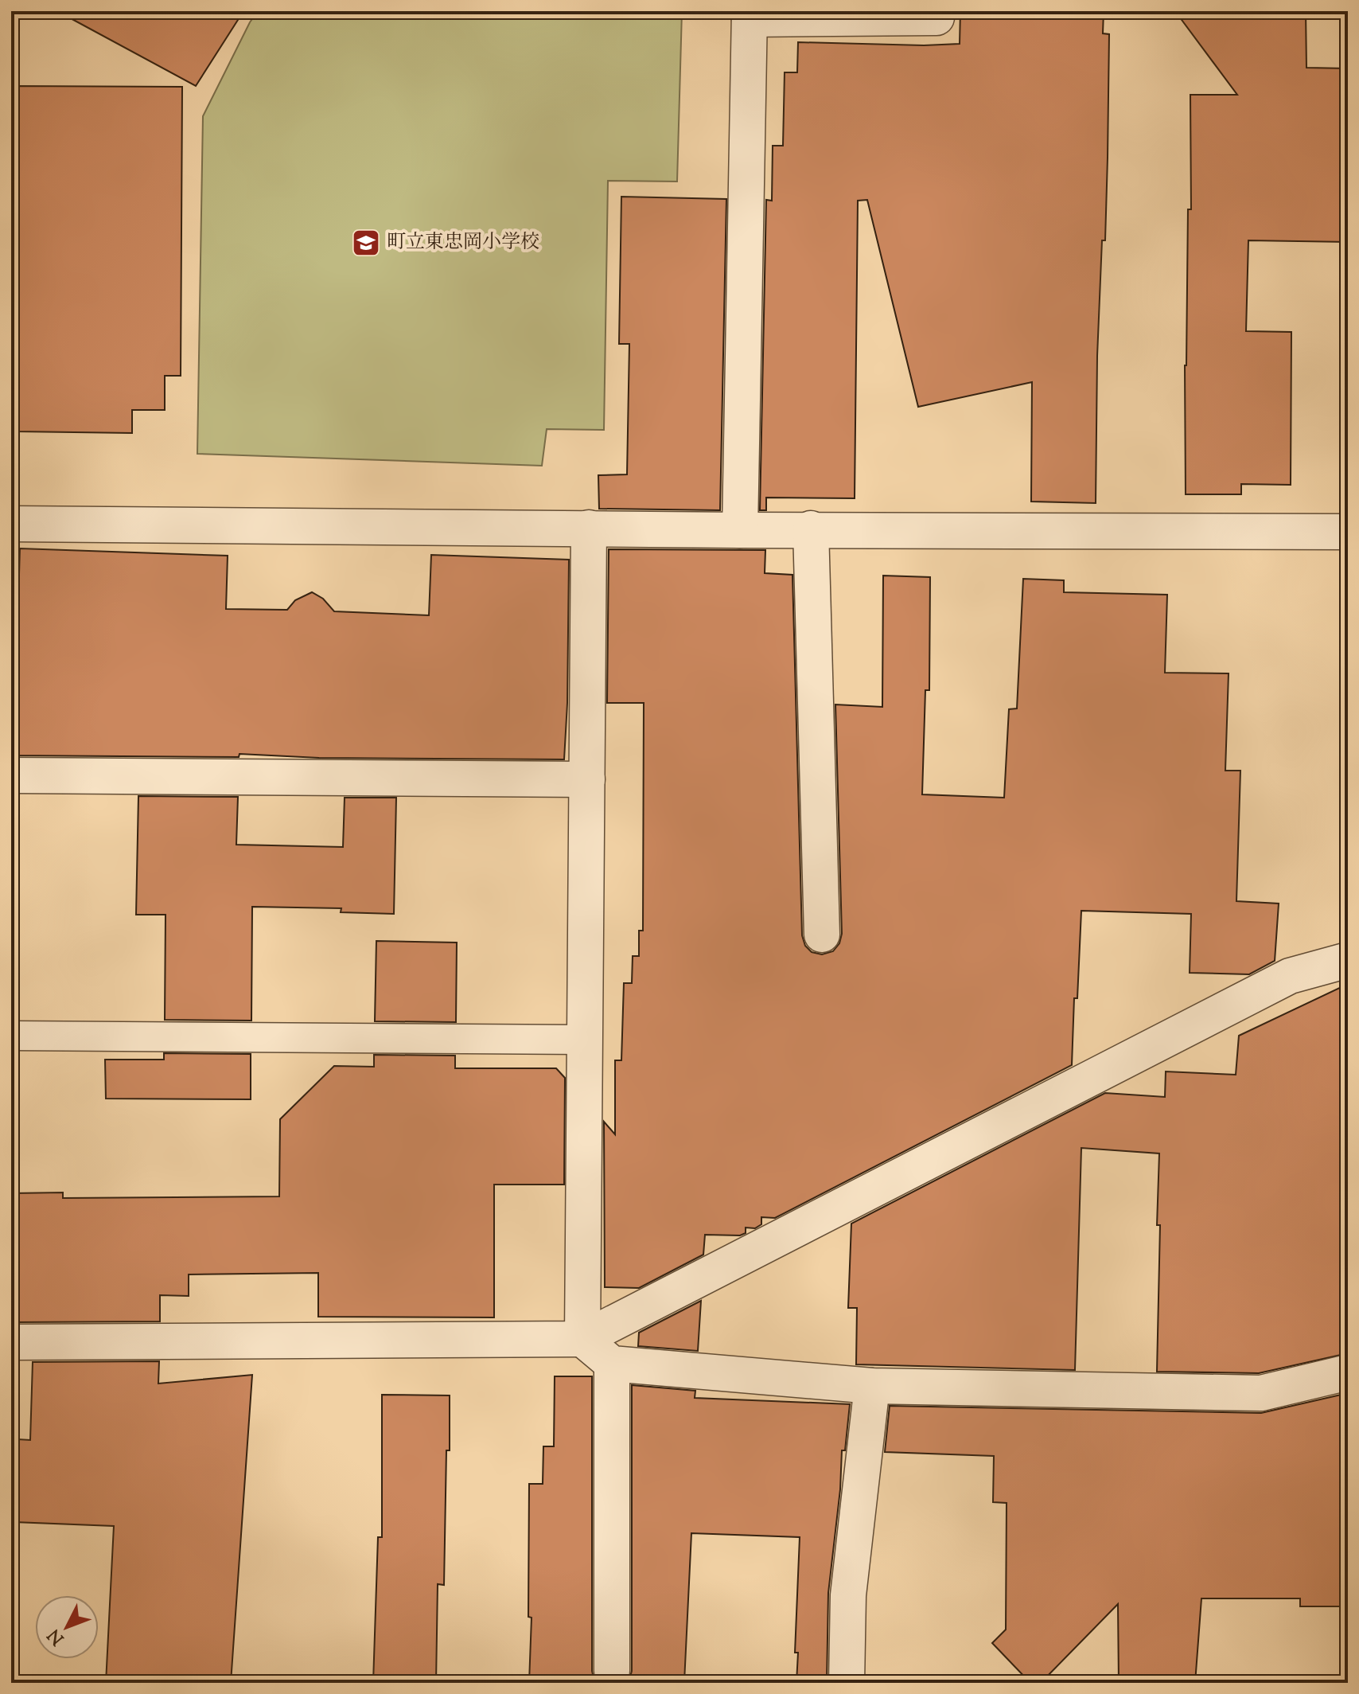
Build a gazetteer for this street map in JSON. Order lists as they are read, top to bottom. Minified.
{"places":{"school or university":["町立東忠岡小学校"]},"north":"bottom left"}
